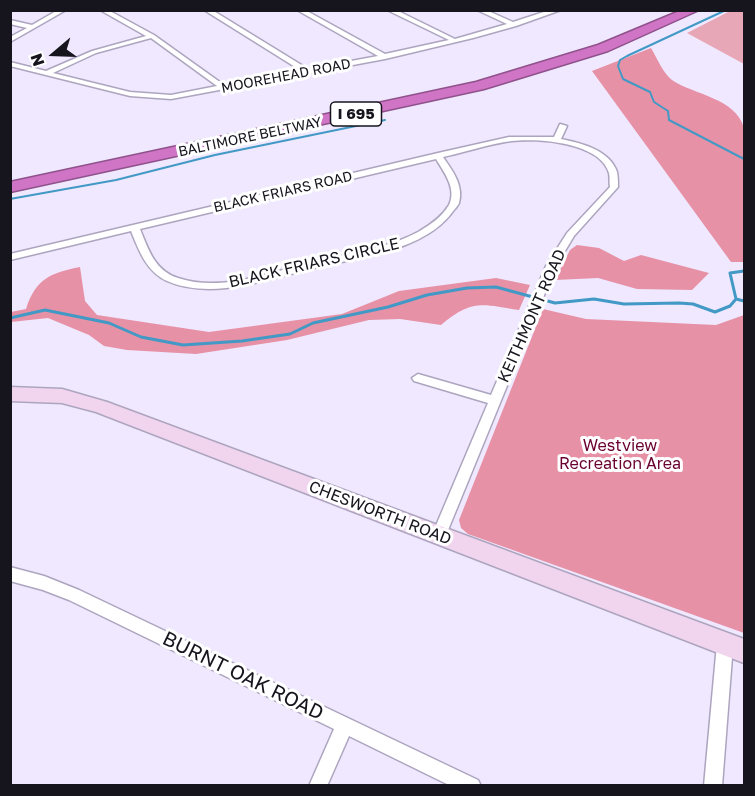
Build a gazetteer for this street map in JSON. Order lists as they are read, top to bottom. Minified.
{"streets":{"highway":["I 695","BALTIMORE BELTWAY"],"street":["MOOREHEAD ROAD","BLACK FRIARS ROAD","BLACK FRIARS CIRCLE","KEITHMONT ROAD","CHESWORTH ROAD","BURNT OAK ROAD"]},"crossings":[["BLACK FRIARS ROAD","BLACK FRIARS CIRCLE"],["BLACK FRIARS ROAD","KEITHMONT ROAD"],["KEITHMONT ROAD","CHESWORTH ROAD"]],"parks":["Westview Recreation Area"],"north":"left"}
